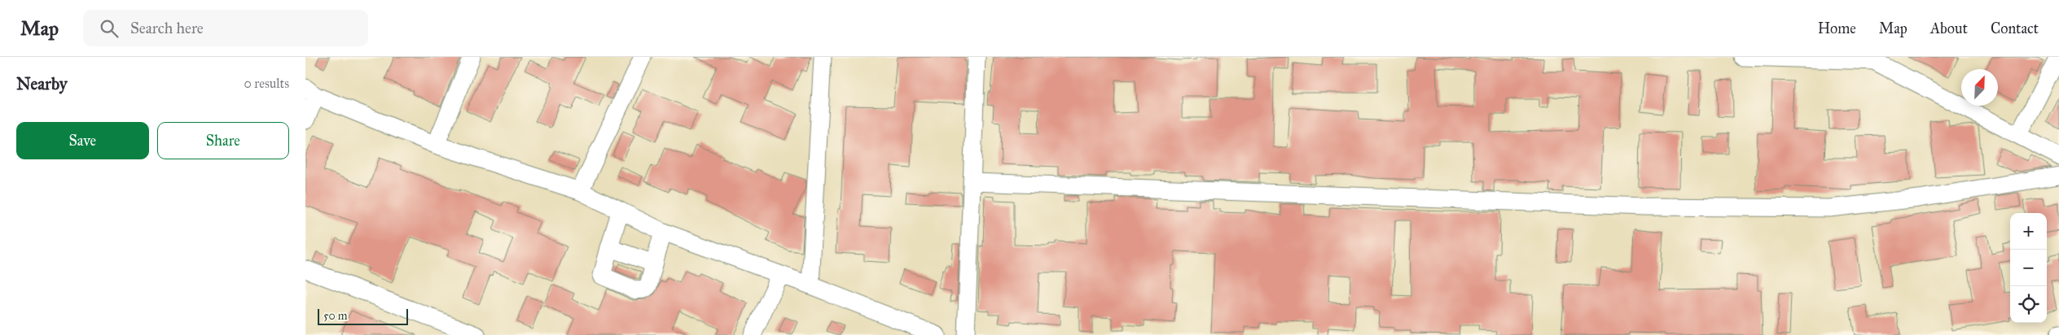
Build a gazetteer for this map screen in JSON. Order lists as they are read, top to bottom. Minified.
{"scale_bar":"50 m","north":"top right","page":{"header":"Map","search":"Search here","nav":["Home","Map","About","Contact"],"heading":["Nearby","0 results"],"buttons":["Save","Share"],"map_buttons":["+","−"],"scale":"50 m"}}
